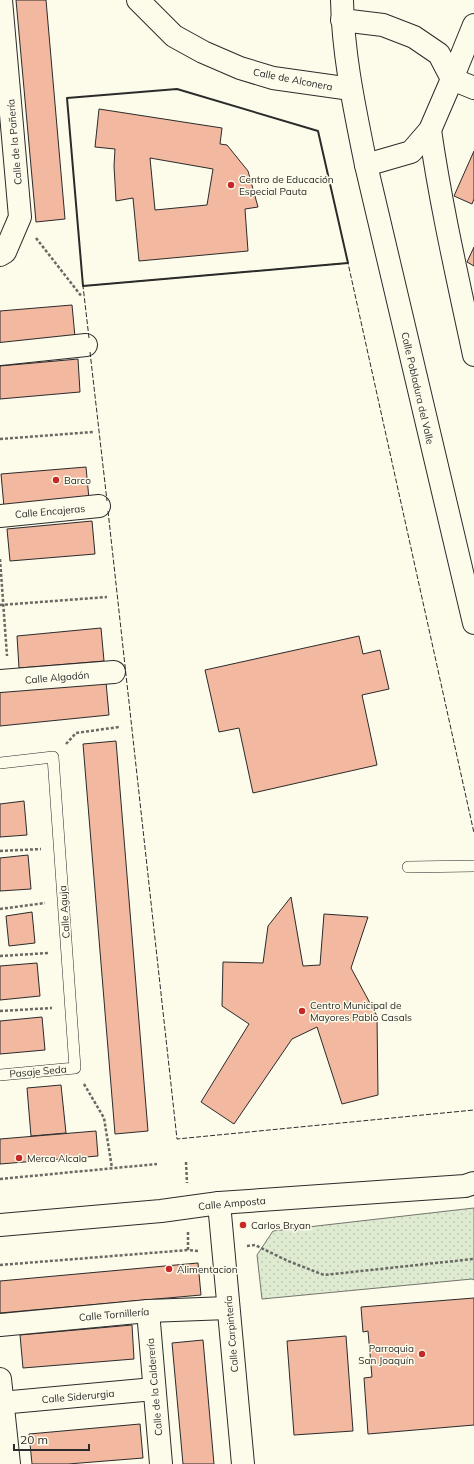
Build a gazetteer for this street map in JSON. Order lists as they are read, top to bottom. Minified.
{"streets":{"street":["Calle de Alconera","Calle de la Pañería","Calle Pobladura del Valle","Calle Encajeras","Calle Algodón","Calle Amposta","Calle Tornillería","Calle Carpintería","Calle de la Calderería","Calle Siderurgia"],"lane":["Calle Aguja","Pasaje Seda"]},"crossings":[["Calle de Alconera","Calle Pobladura del Valle"],["Calle Aguja","Pasaje Seda"],["Calle Amposta","Calle Carpintería"],["Calle Tornillería","Calle Carpintería"],["Calle Tornillería","Calle de la Calderería"],["Calle de la Calderería","Calle Siderurgia"]],"places":["Centro de Educación Especial Pauta","Barco","Centro Municipal de Mayores Pablo Casals","Merca Alcala","Carlos Bryan","Alimentacion","Parroquia San Joaquín"],"scale_bar":"20 m"}
